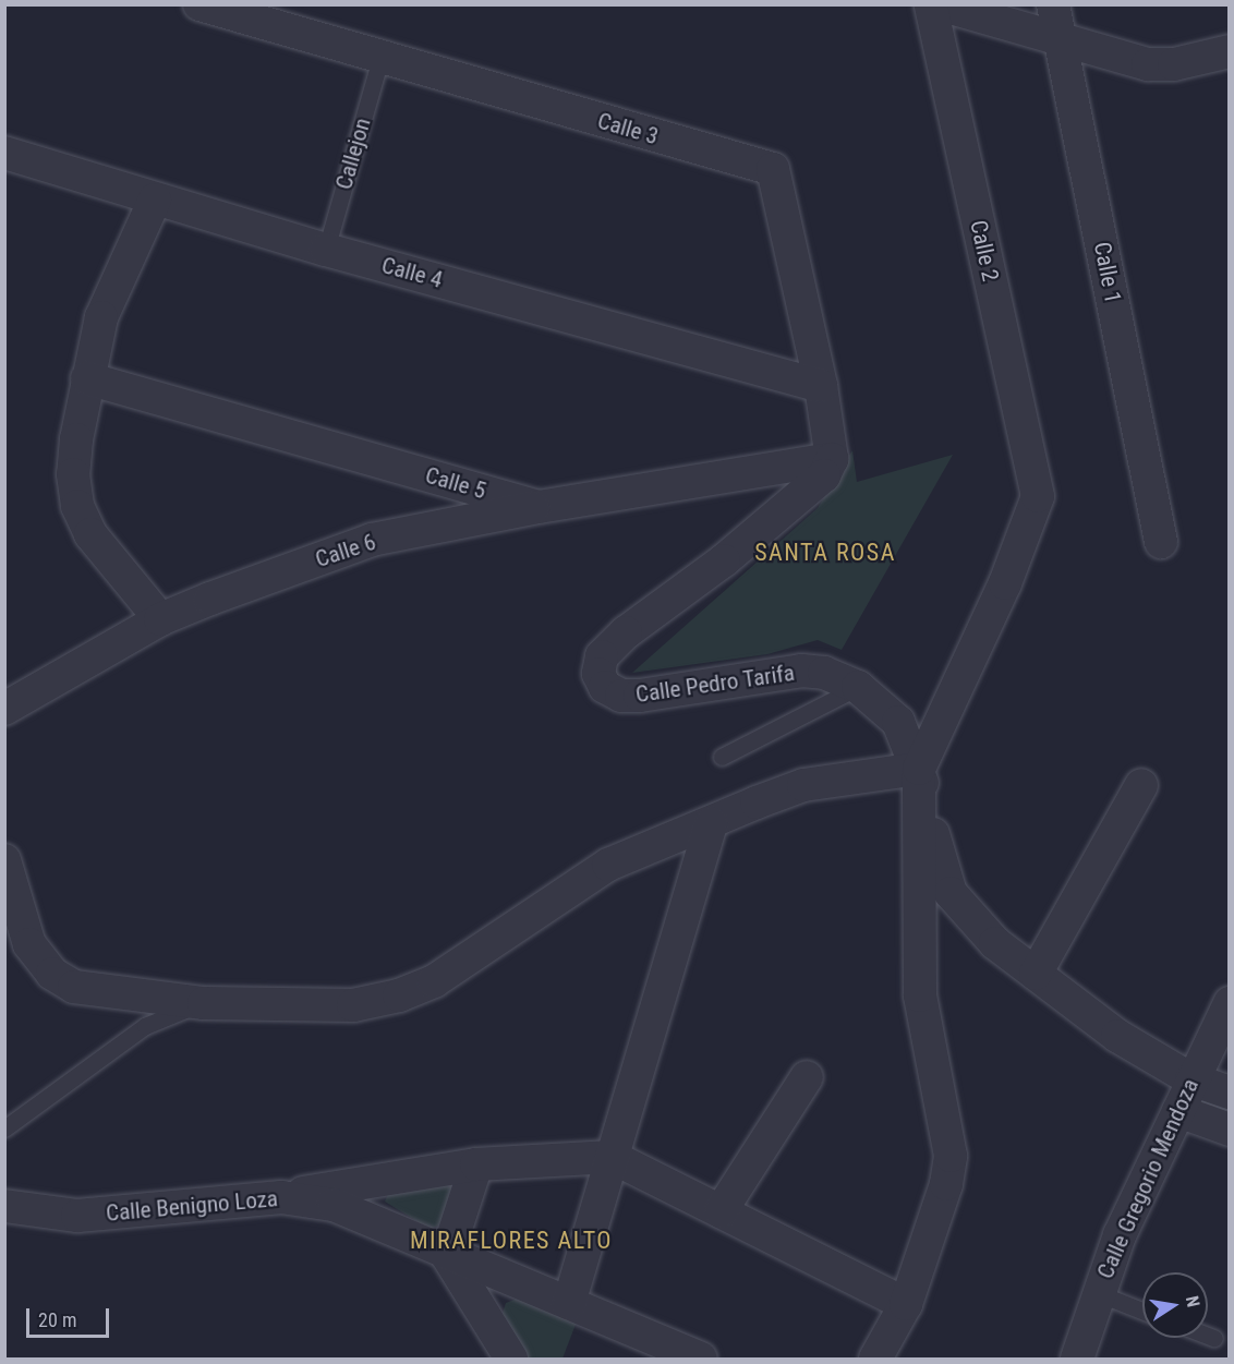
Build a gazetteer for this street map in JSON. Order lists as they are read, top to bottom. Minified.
{"streets":{"street":["Calle 3","Calle 2","Calle 4","Calle 1","Calle 5","Calle 6","Calle Pedro Tarifa","Calle Gregorio Mendoza","Calle Benigno Loza"],"lane":["Callejon"]},"crossings":[["Calle 3","Callejon"],["Calle 3","Calle 4"],["Calle 3","Calle 5"],["Calle 3","Calle Pedro Tarifa"],["Callejon","Calle 4"],["Calle 2","Calle Pedro Tarifa"],["Calle 5","Calle 6"],["Calle 5","Calle Pedro Tarifa"],["Calle Pedro Tarifa","Calle Gregorio Mendoza"]],"districts":["SANTA ROSA","MIRAFLORES ALTO"],"scale_bar":"20 m","north":"right"}
